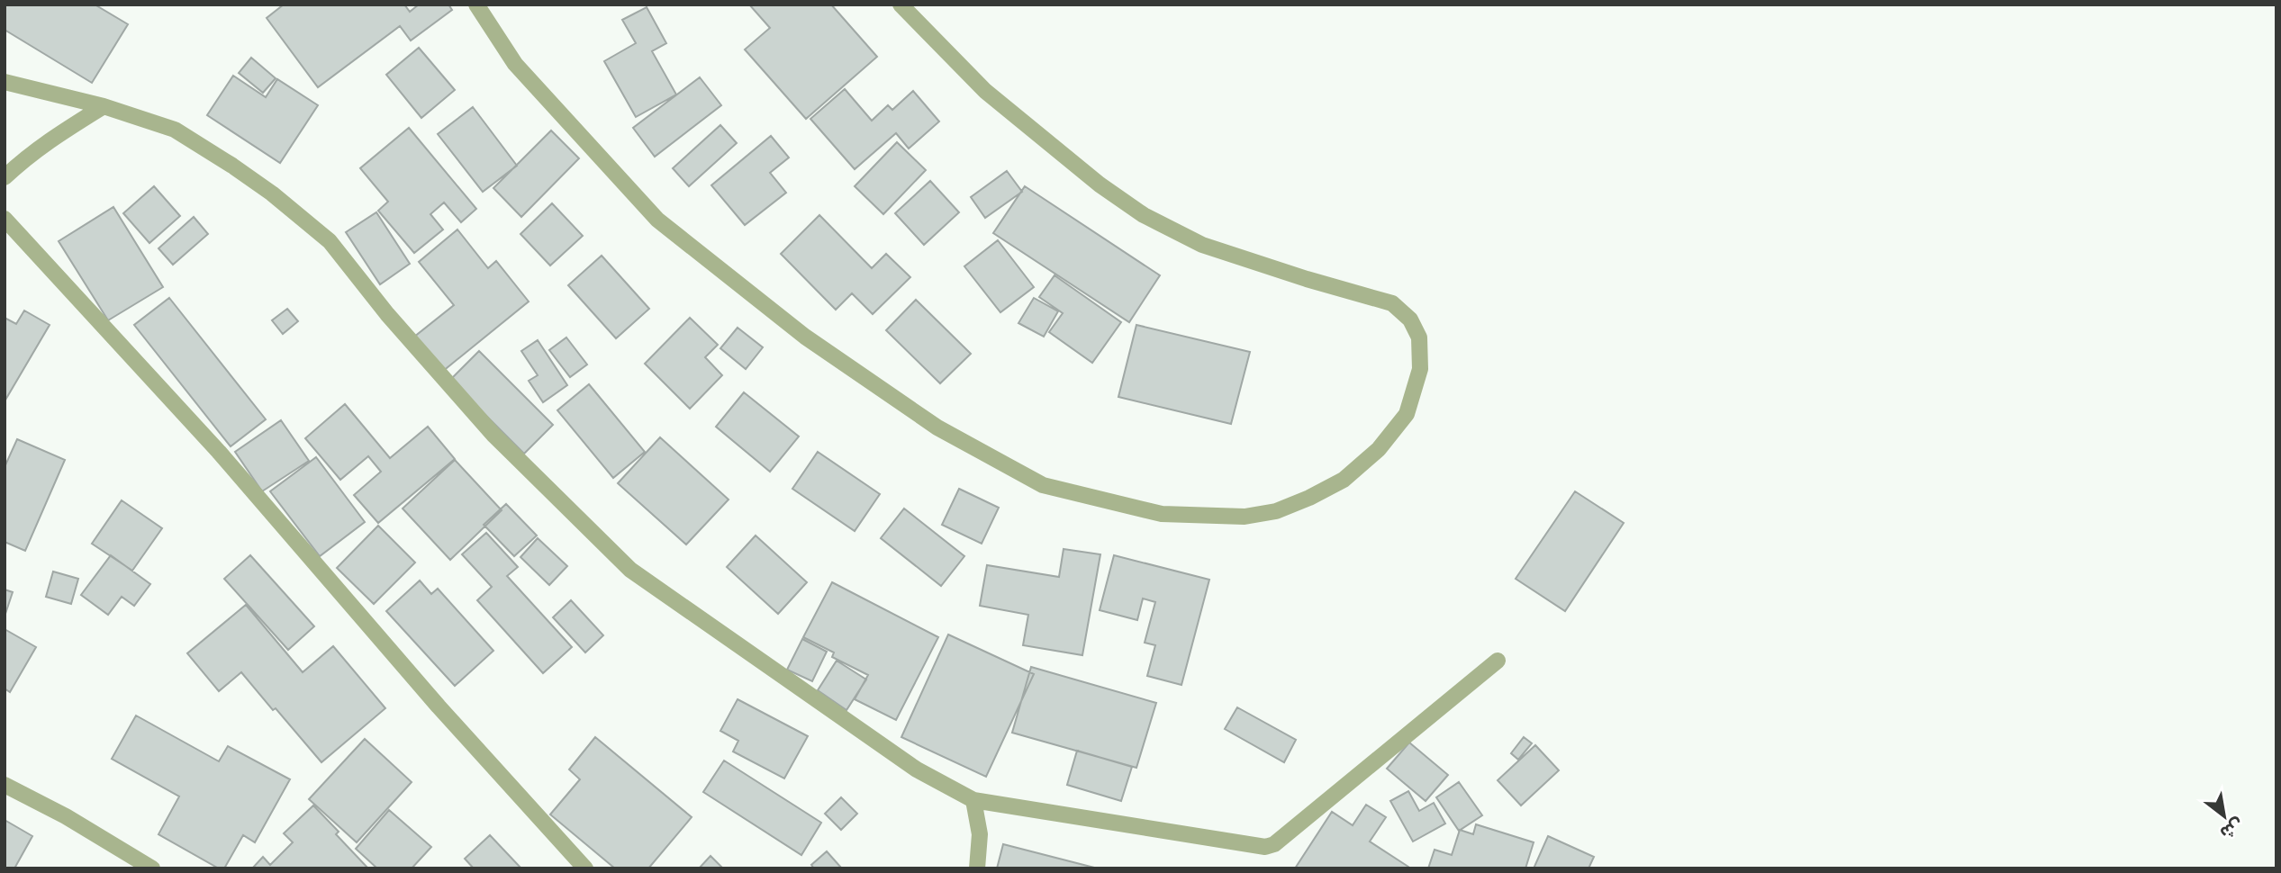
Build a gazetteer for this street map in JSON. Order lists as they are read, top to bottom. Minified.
{"north":"bottom right"}
